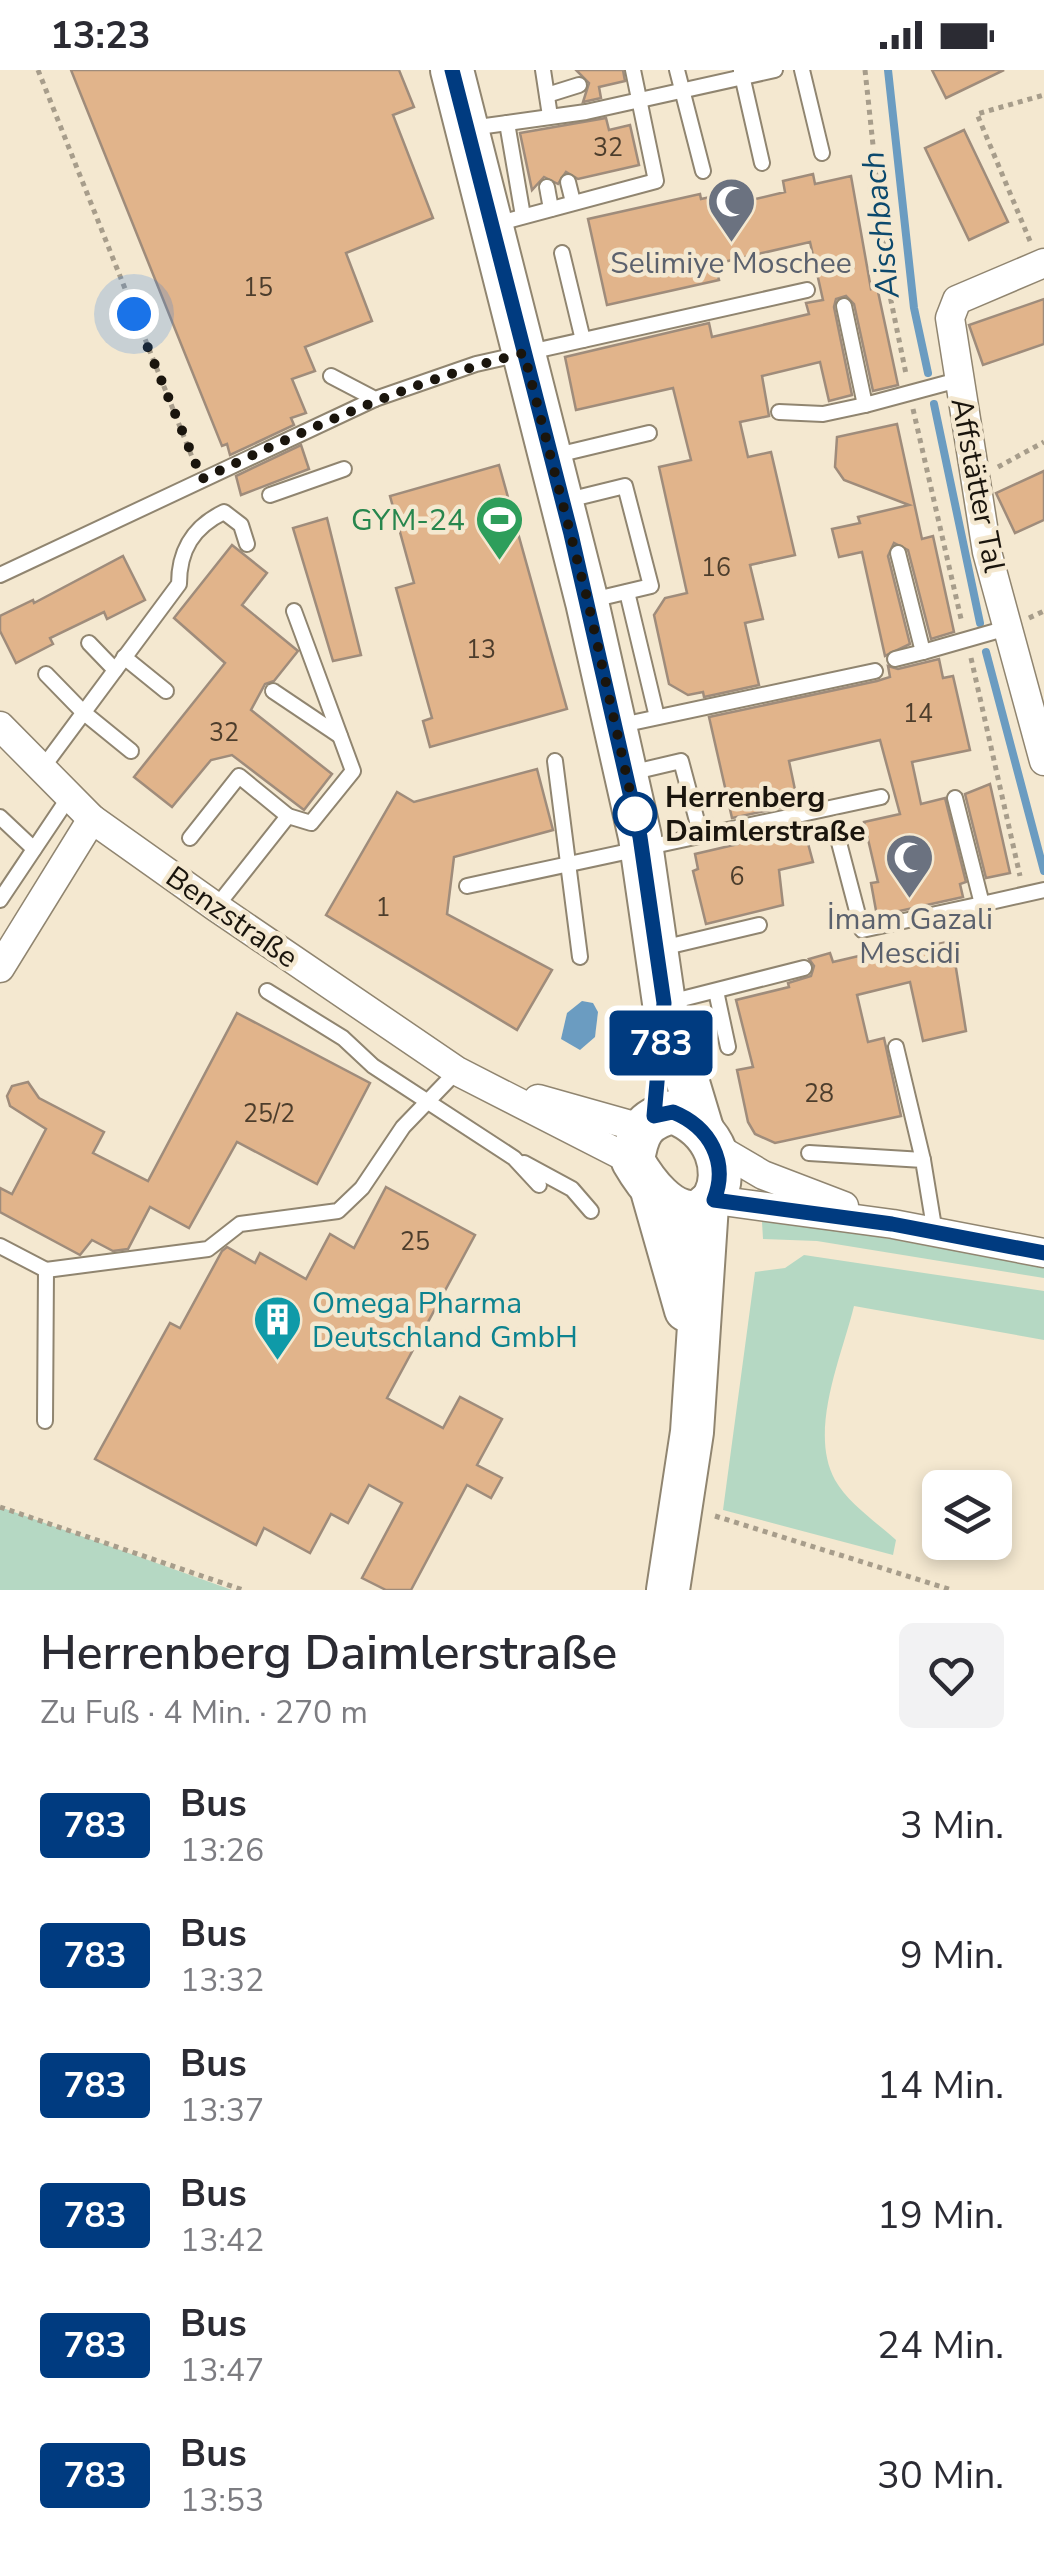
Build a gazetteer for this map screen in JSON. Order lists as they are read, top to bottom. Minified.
{"streets":{"street":["Affstätter Tal","Benzstraße"]},"water":["Aischbach"],"places":{"mosque":["Selimiye Moschee","İmam Gazali Mescidi"],"sports":["GYM-24"],"other":["Herrenberg Daimlerstraße"],"building":["Omega Pharma Deutschland GmbH"]},"lines":["bus line 783"],"house_numbers":["32","15","16","13","14","32","6","1","28","25/2","25"],"page":{"status":"13:23","on_map":"783","heading":["Herrenberg Daimlerstraße","Zu Fuß · 4 Min. · 270 m"],"list":[{"mark":"783","name":"Bus","note":"13:26","value":"3 Min."},{"mark":"783","name":"Bus","note":"13:32","value":"9 Min."},{"mark":"783","name":"Bus","note":"13:37","value":"14 Min."},{"mark":"783","name":"Bus","note":"13:42","value":"19 Min."},{"mark":"783","name":"Bus","note":"13:47","value":"24 Min."},{"mark":"783","name":"Bus","note":"13:53","value":"30 Min."}]}}
